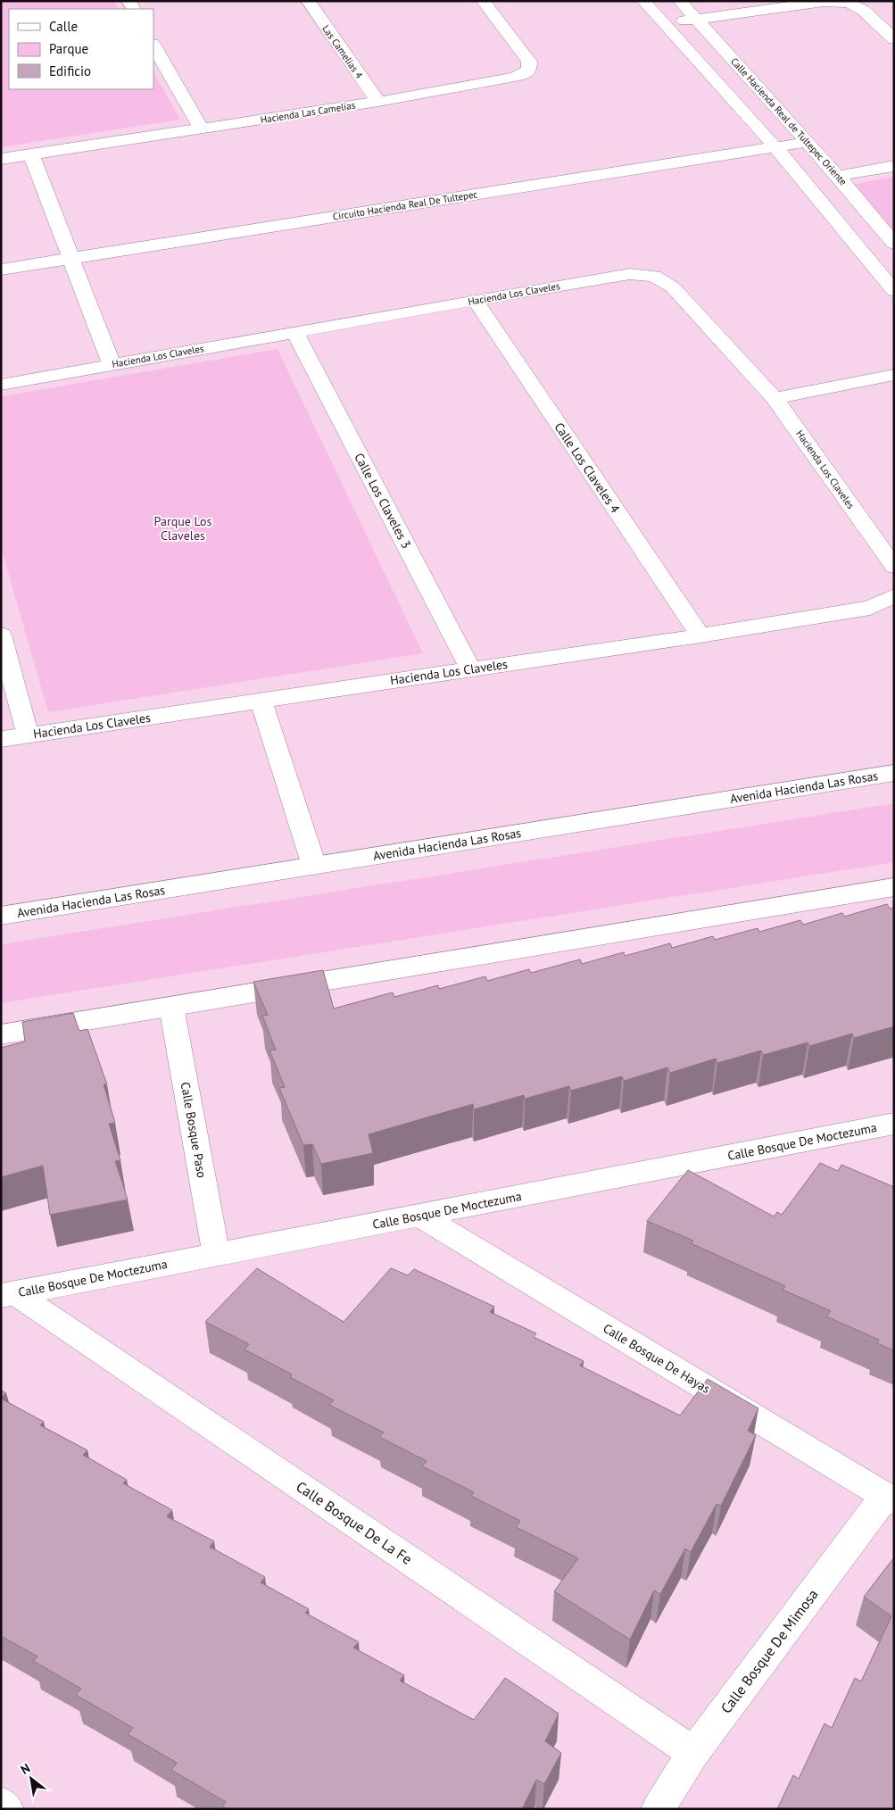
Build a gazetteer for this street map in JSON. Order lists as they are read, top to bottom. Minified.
{"streets":{"street":["Las Camelias 4","Hacienda Las Camelias","Calle Hacienda Real de Tultepec Oriente","Circuito Hacienda Real De Tultepec","Hacienda Los Claveles","Calle Los Claveles 4","Calle Los Claveles 3","Avenida Hacienda Las Rosas","Calle Bosque Paso","Calle Bosque De Moctezuma","Calle Bosque De Hayas","Calle Bosque De La Fe","Calle Bosque De Mimosa"]},"crossings":[["Las Camelias 4","Hacienda Las Camelias"],["Calle Hacienda Real de Tultepec Oriente","Circuito Hacienda Real De Tultepec"],["Hacienda Los Claveles","Calle Los Claveles 4"],["Hacienda Los Claveles","Calle Los Claveles 3"],["Calle Bosque Paso","Calle Bosque De Moctezuma"],["Calle Bosque De Moctezuma","Calle Bosque De Hayas"],["Calle Bosque De Moctezuma","Calle Bosque De La Fe"],["Calle Bosque De Hayas","Calle Bosque De Mimosa"],["Calle Bosque De La Fe","Calle Bosque De Mimosa"]],"parks":["Parque Los Claveles"],"legend":["Calle","Parque","Edificio"],"north":"top left"}
